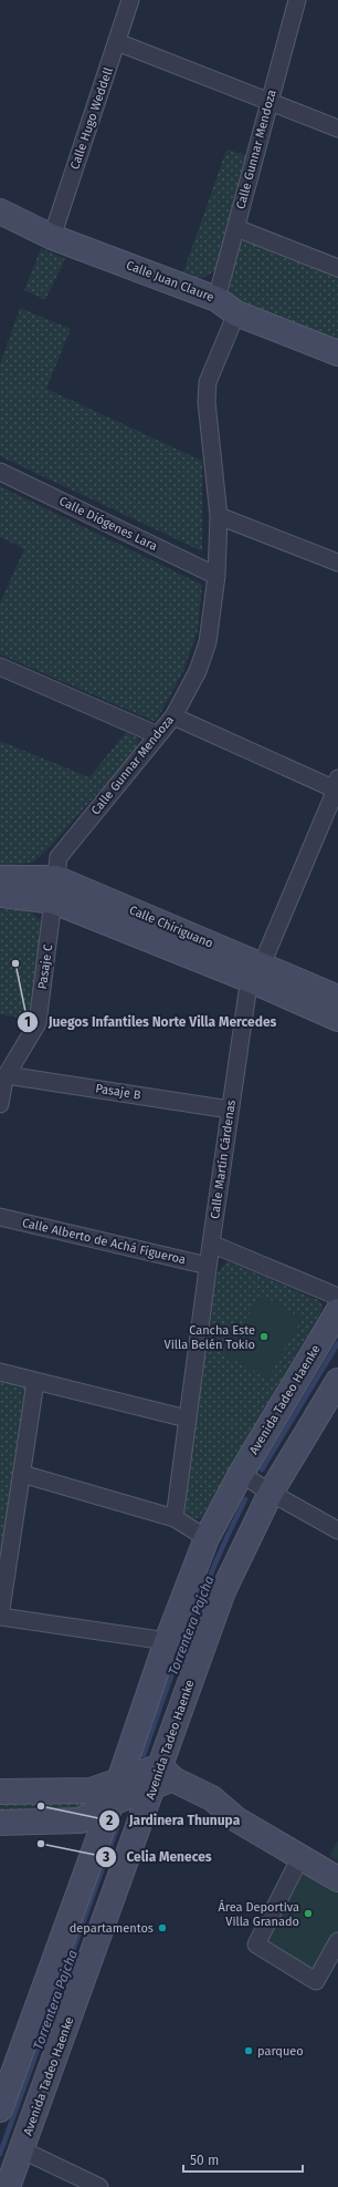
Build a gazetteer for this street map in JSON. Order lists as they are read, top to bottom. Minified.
{"streets":{"main road":["Calle Juan Claure","Calle Chiriguano","Avenida Tadeo Haenke"],"street":["Calle Hugo Weddell","Calle Gunnar Mendoza","Calle Diógenes Lara","Pasaje C","Pasaje B","Calle Martín Cárdenas","Calle Alberto de Achá Figueroa"]},"crossings":[["Calle Hugo Weddell","Calle Juan Claure"],["Calle Gunnar Mendoza","Calle Juan Claure"],["Calle Gunnar Mendoza","Calle Diógenes Lara"],["Calle Gunnar Mendoza","Calle Chiriguano"],["Calle Gunnar Mendoza","Pasaje C"],["Calle Chiriguano","Pasaje C"],["Calle Chiriguano","Calle Martín Cárdenas"],["Pasaje C","Pasaje B"],["Pasaje B","Calle Martín Cárdenas"],["Calle Martín Cárdenas","Calle Alberto de Achá Figueroa"]],"water":["Torrentera Pajcha"],"places":["Juegos Infantiles Norte Villa Mercedes","Cancha Este Villa Belén Tokio","Jardinera Thunupa","Celia Meneces","Área Deportiva Villa Granado","departamentos","parqueo"],"scale_bar":"50 m"}
